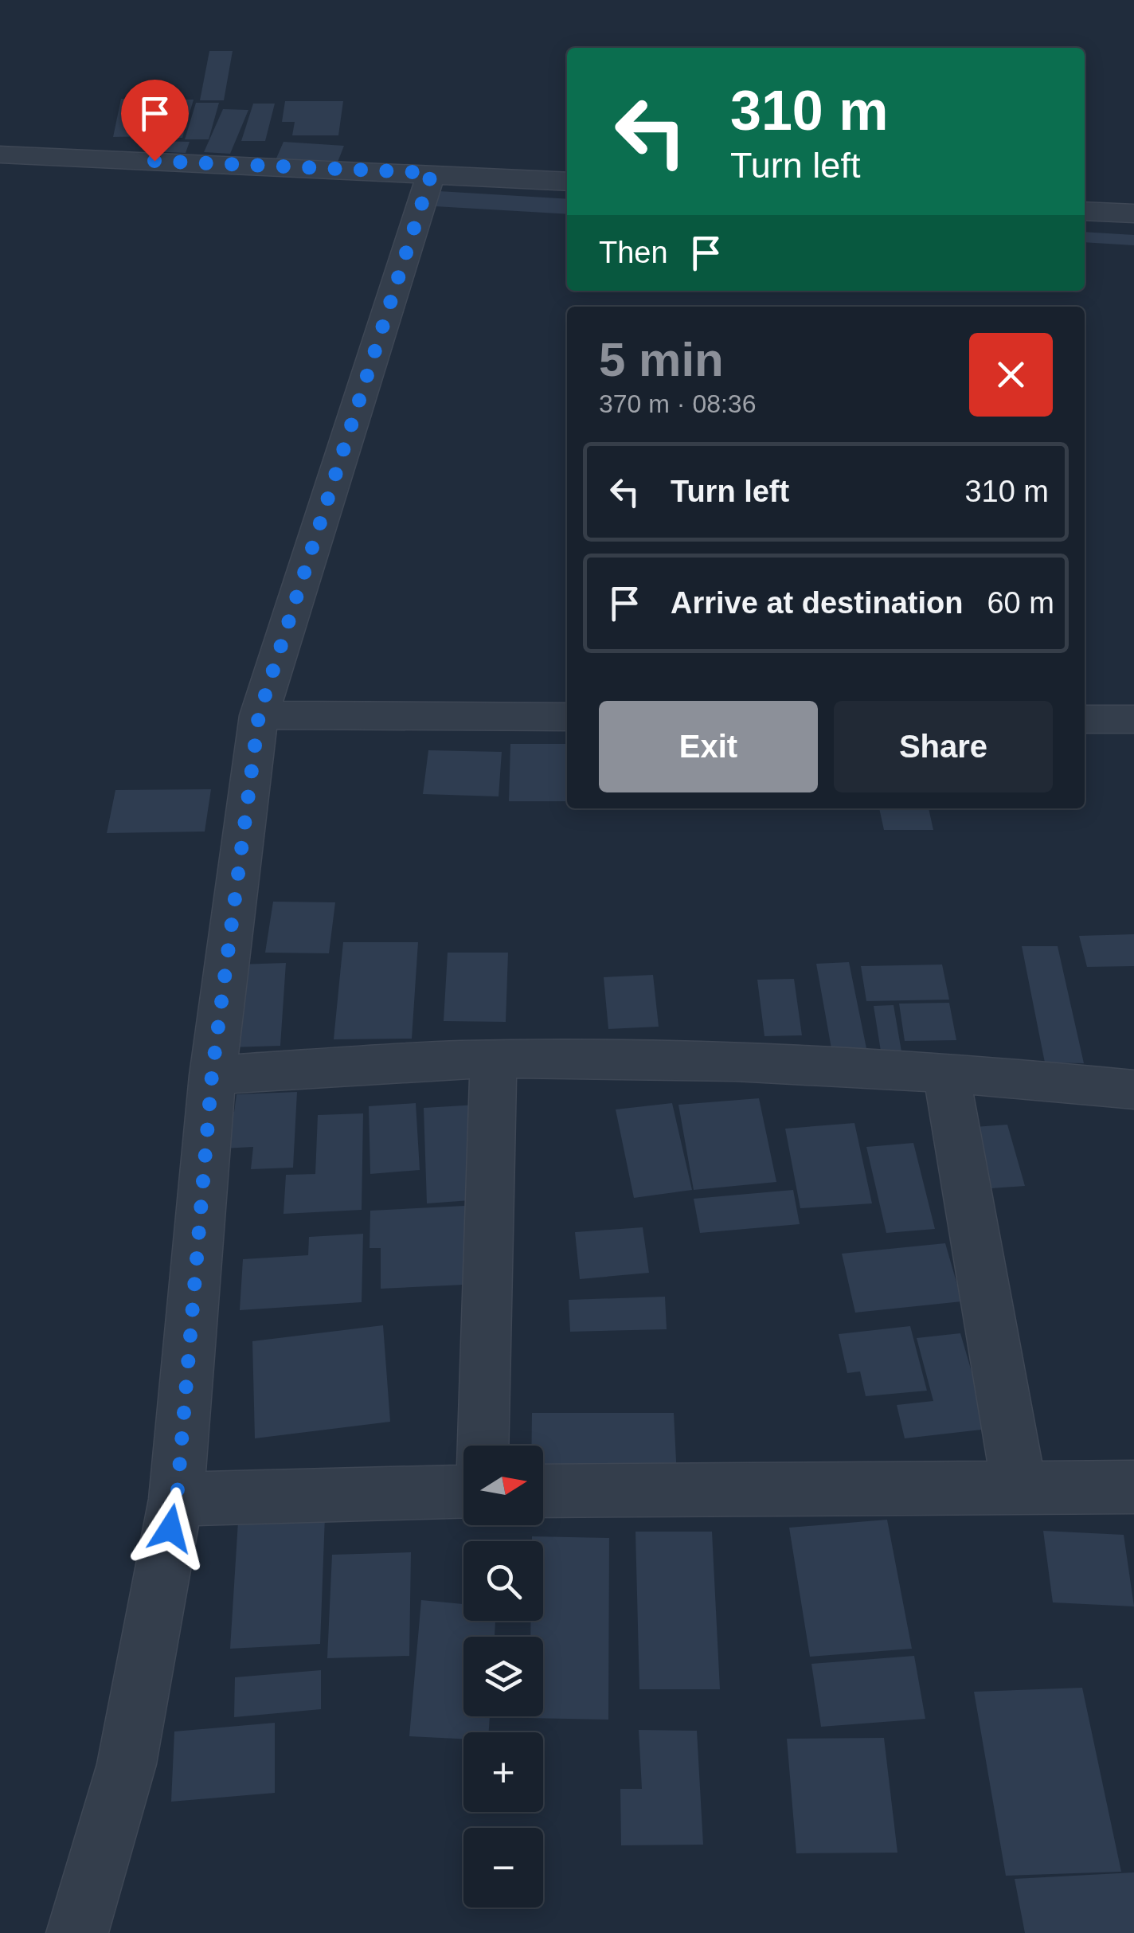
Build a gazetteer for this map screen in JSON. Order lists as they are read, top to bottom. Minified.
{"north":"right","page":{"turn":["310 m","Turn left"],"then":"Then","heading":["5 min","370 m · 08:36"],"list":[{"name":"Turn left","value":"310 m"},{"name":"Arrive at destination","value":"60 m"}],"buttons":["Exit","Share"],"map_buttons":["+","−"]}}
